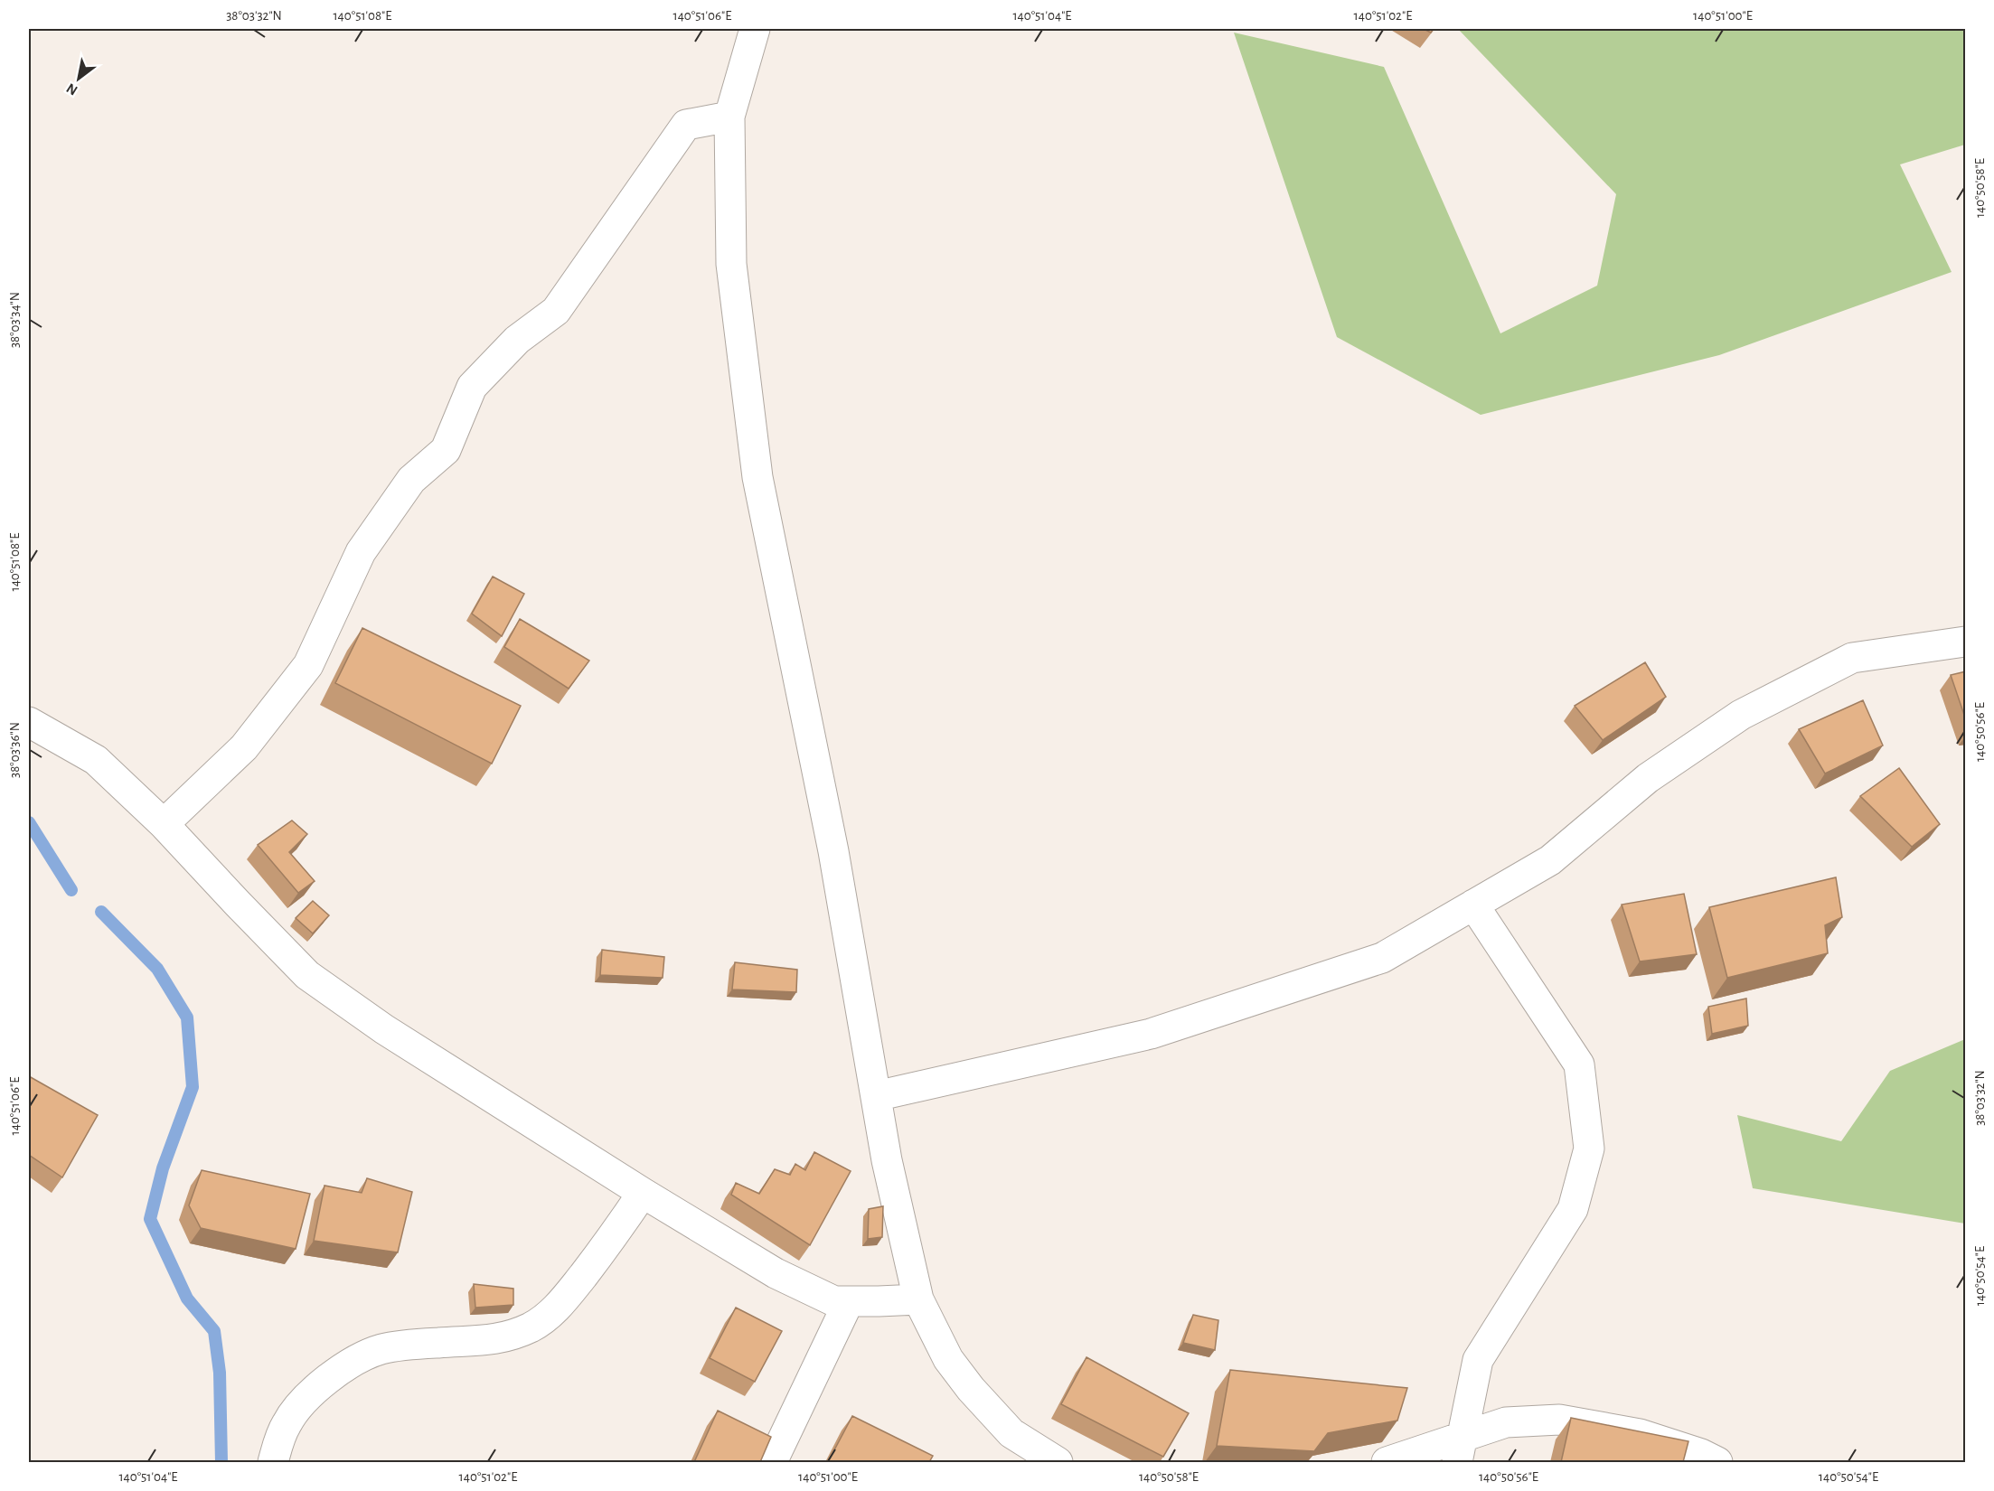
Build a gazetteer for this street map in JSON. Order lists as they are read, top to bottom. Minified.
{"north":"bottom left","coordinates":["38°03'32\"N","140°51'08\"E","140°51'06\"E","140°51'04\"E","140°51'02\"E","140°51'00\"E","140°50'58\"E","38°03'34\"N","140°50'56\"E","38°03'36\"N","140°50'54\"E"]}
